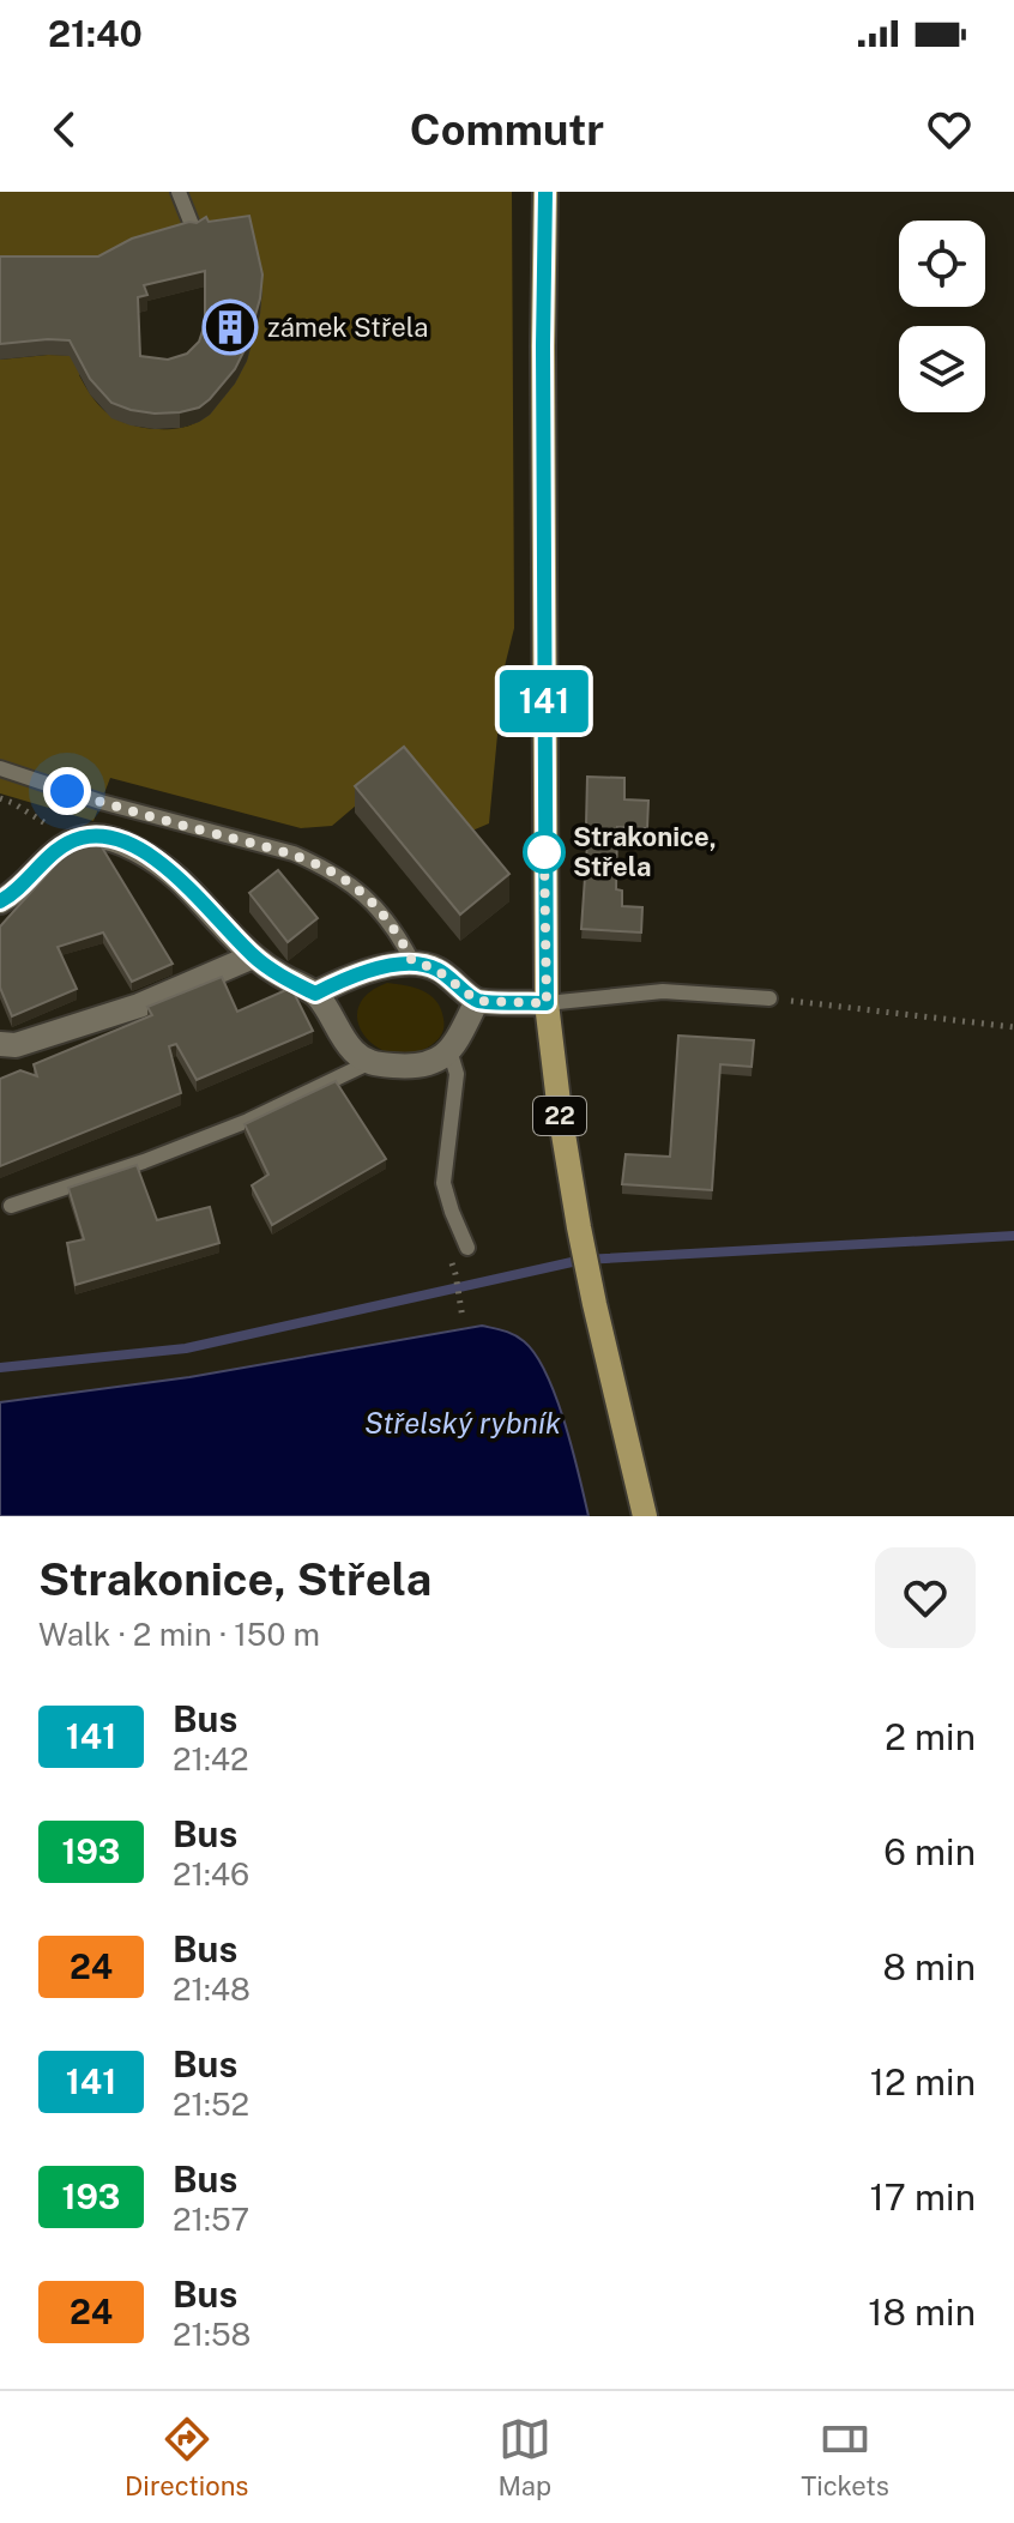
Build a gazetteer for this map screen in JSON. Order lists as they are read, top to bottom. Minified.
{"streets":{"main road":["22"]},"water":["Střelský rybník"],"places":{"building":["zámek Střela"],"other":["Strakonice, Střela"]},"lines":["bus line 141"],"page":{"status":"21:40","header":"Commutr","on_map":"141","heading":["Strakonice, Střela","Walk · 2 min · 150 m"],"list":[{"mark":"141","name":"Bus","note":"21:42","value":"2 min"},{"mark":"193","name":"Bus","note":"21:46","value":"6 min"},{"mark":"24","name":"Bus","note":"21:48","value":"8 min"},{"mark":"141","name":"Bus","note":"21:52","value":"12 min"},{"mark":"193","name":"Bus","note":"21:57","value":"17 min"},{"mark":"24","name":"Bus","note":"21:58","value":"18 min"}],"tabs":["Directions","Map","Tickets"]}}
